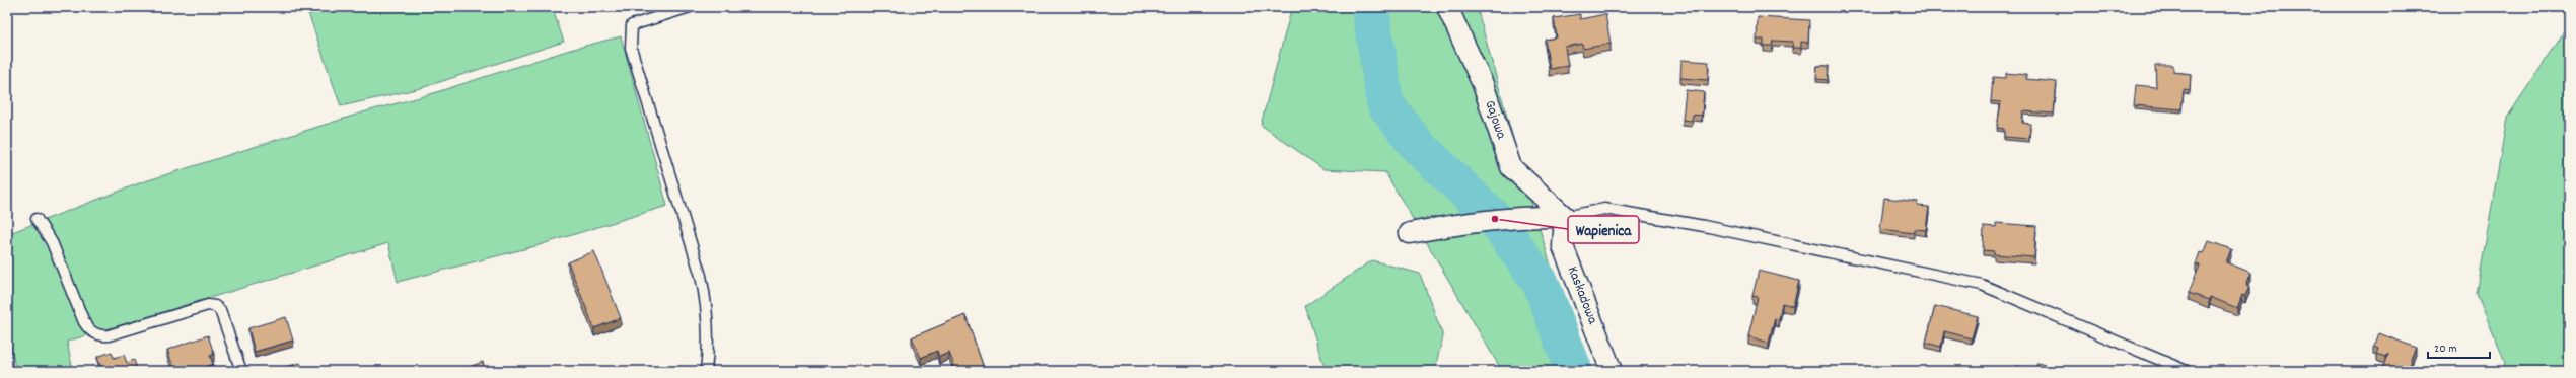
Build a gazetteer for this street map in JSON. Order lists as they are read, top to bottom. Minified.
{"streets":{"street":["Gajowa","Kaskadowa"]},"crossings":[["Gajowa","Kaskadowa"]],"places":["Wapienica"],"scale_bar":"20 m"}
